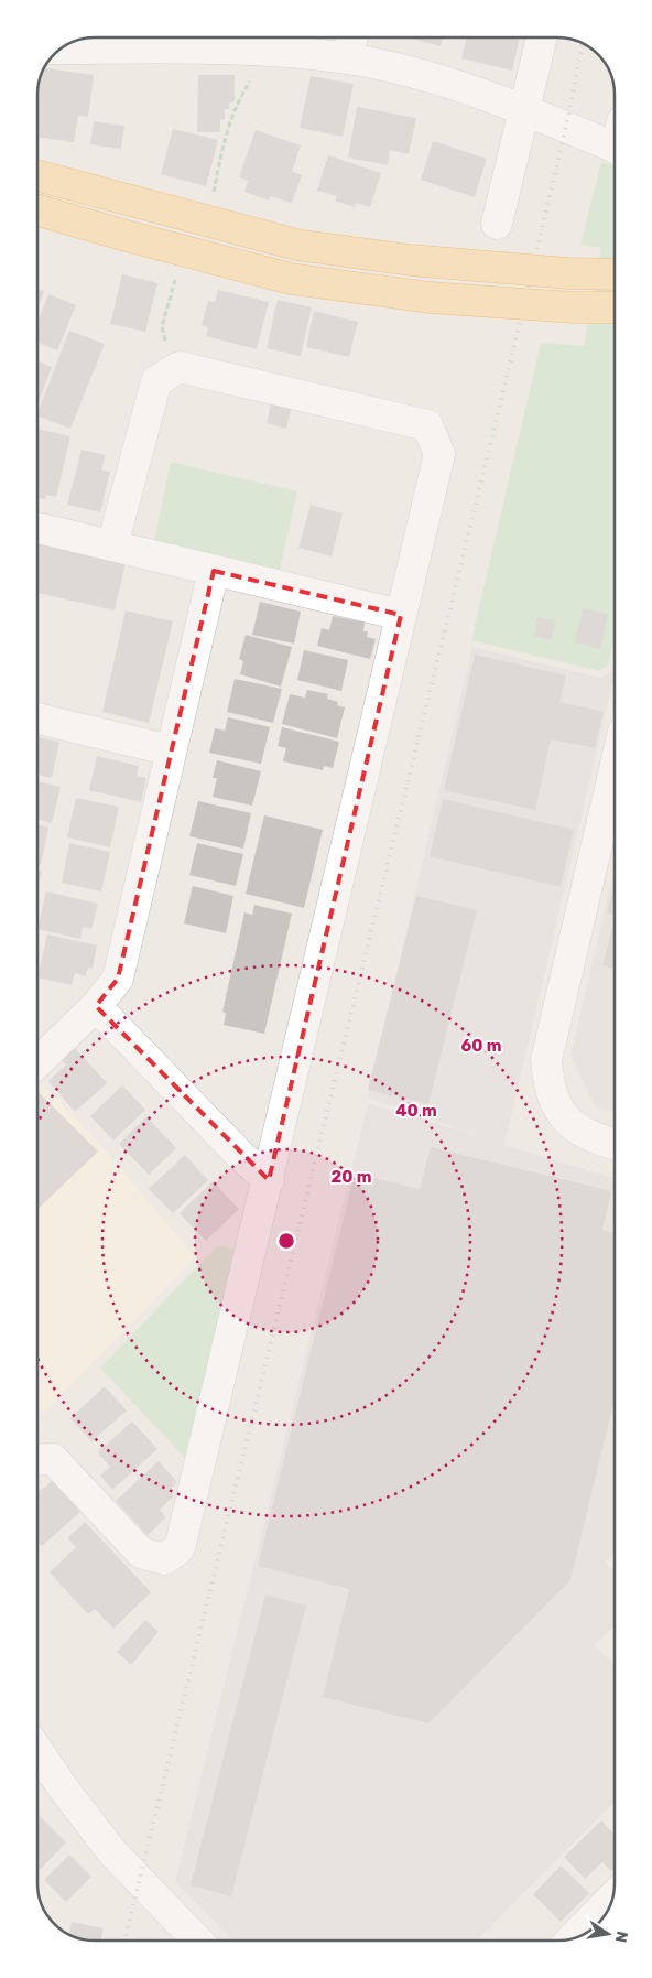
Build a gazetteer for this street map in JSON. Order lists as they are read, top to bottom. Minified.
{"north":"right","rings":["60 m","40 m","20 m"]}
